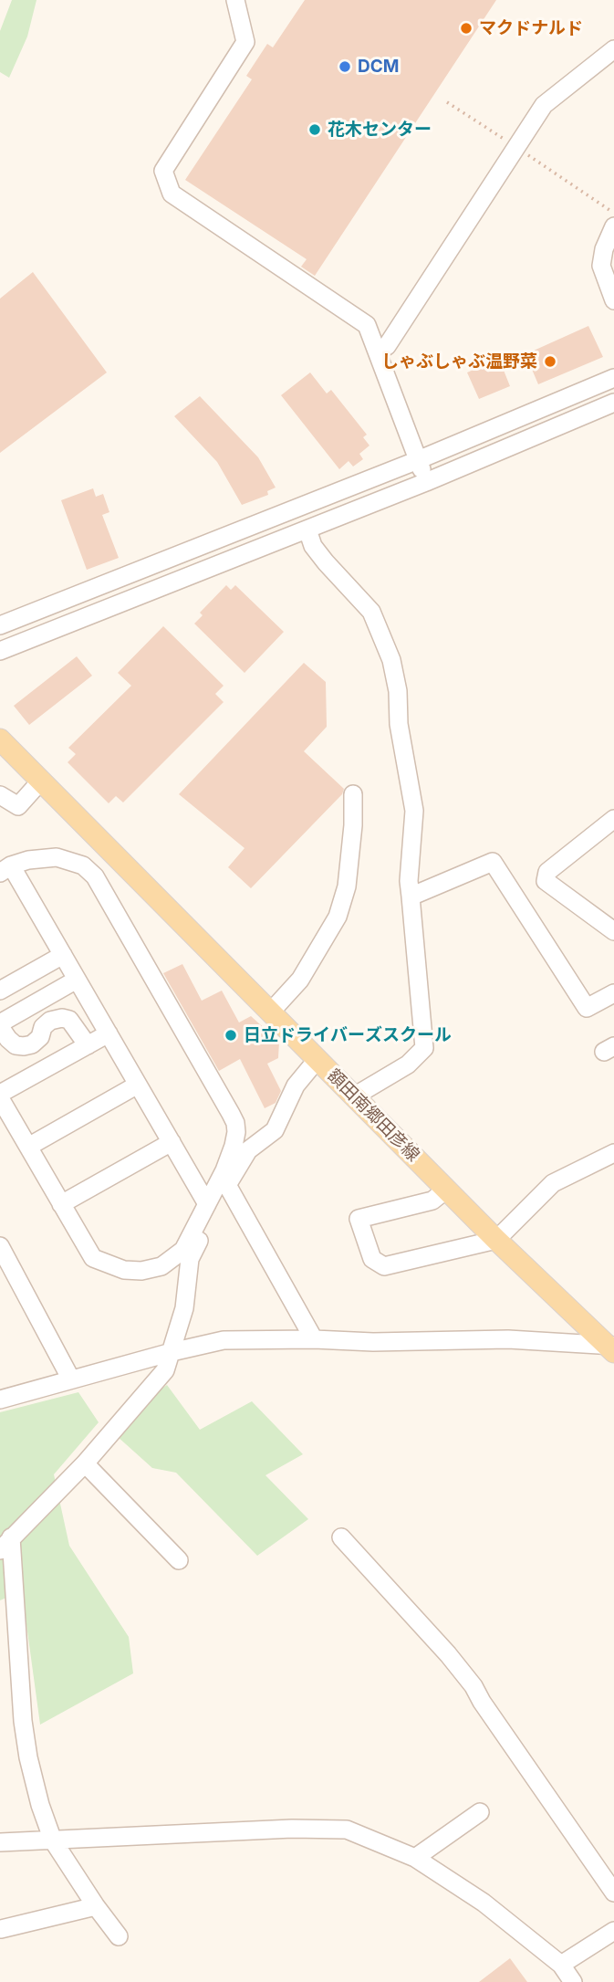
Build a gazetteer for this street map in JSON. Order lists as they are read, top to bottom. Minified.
{"streets":{"main road":["額田南郷田彦線"]},"places":["マクドナルド","DCM","花木センター","しゃぶしゃぶ温野菜","日立ドライバーズスクール"]}
